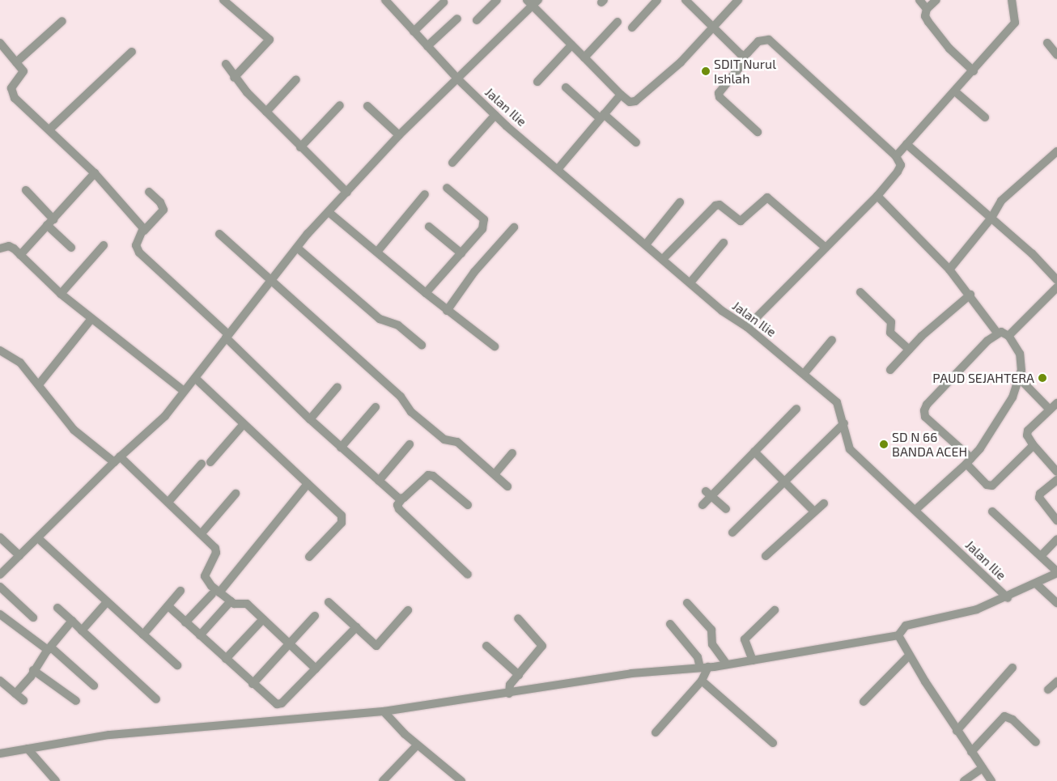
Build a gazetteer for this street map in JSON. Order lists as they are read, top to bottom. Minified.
{"streets":{"street":["Jalan Ilie"]},"places":["SDIT Nurul Ishlah","PAUD SEJAHTERA","SD N 66 BANDA ACEH"]}
